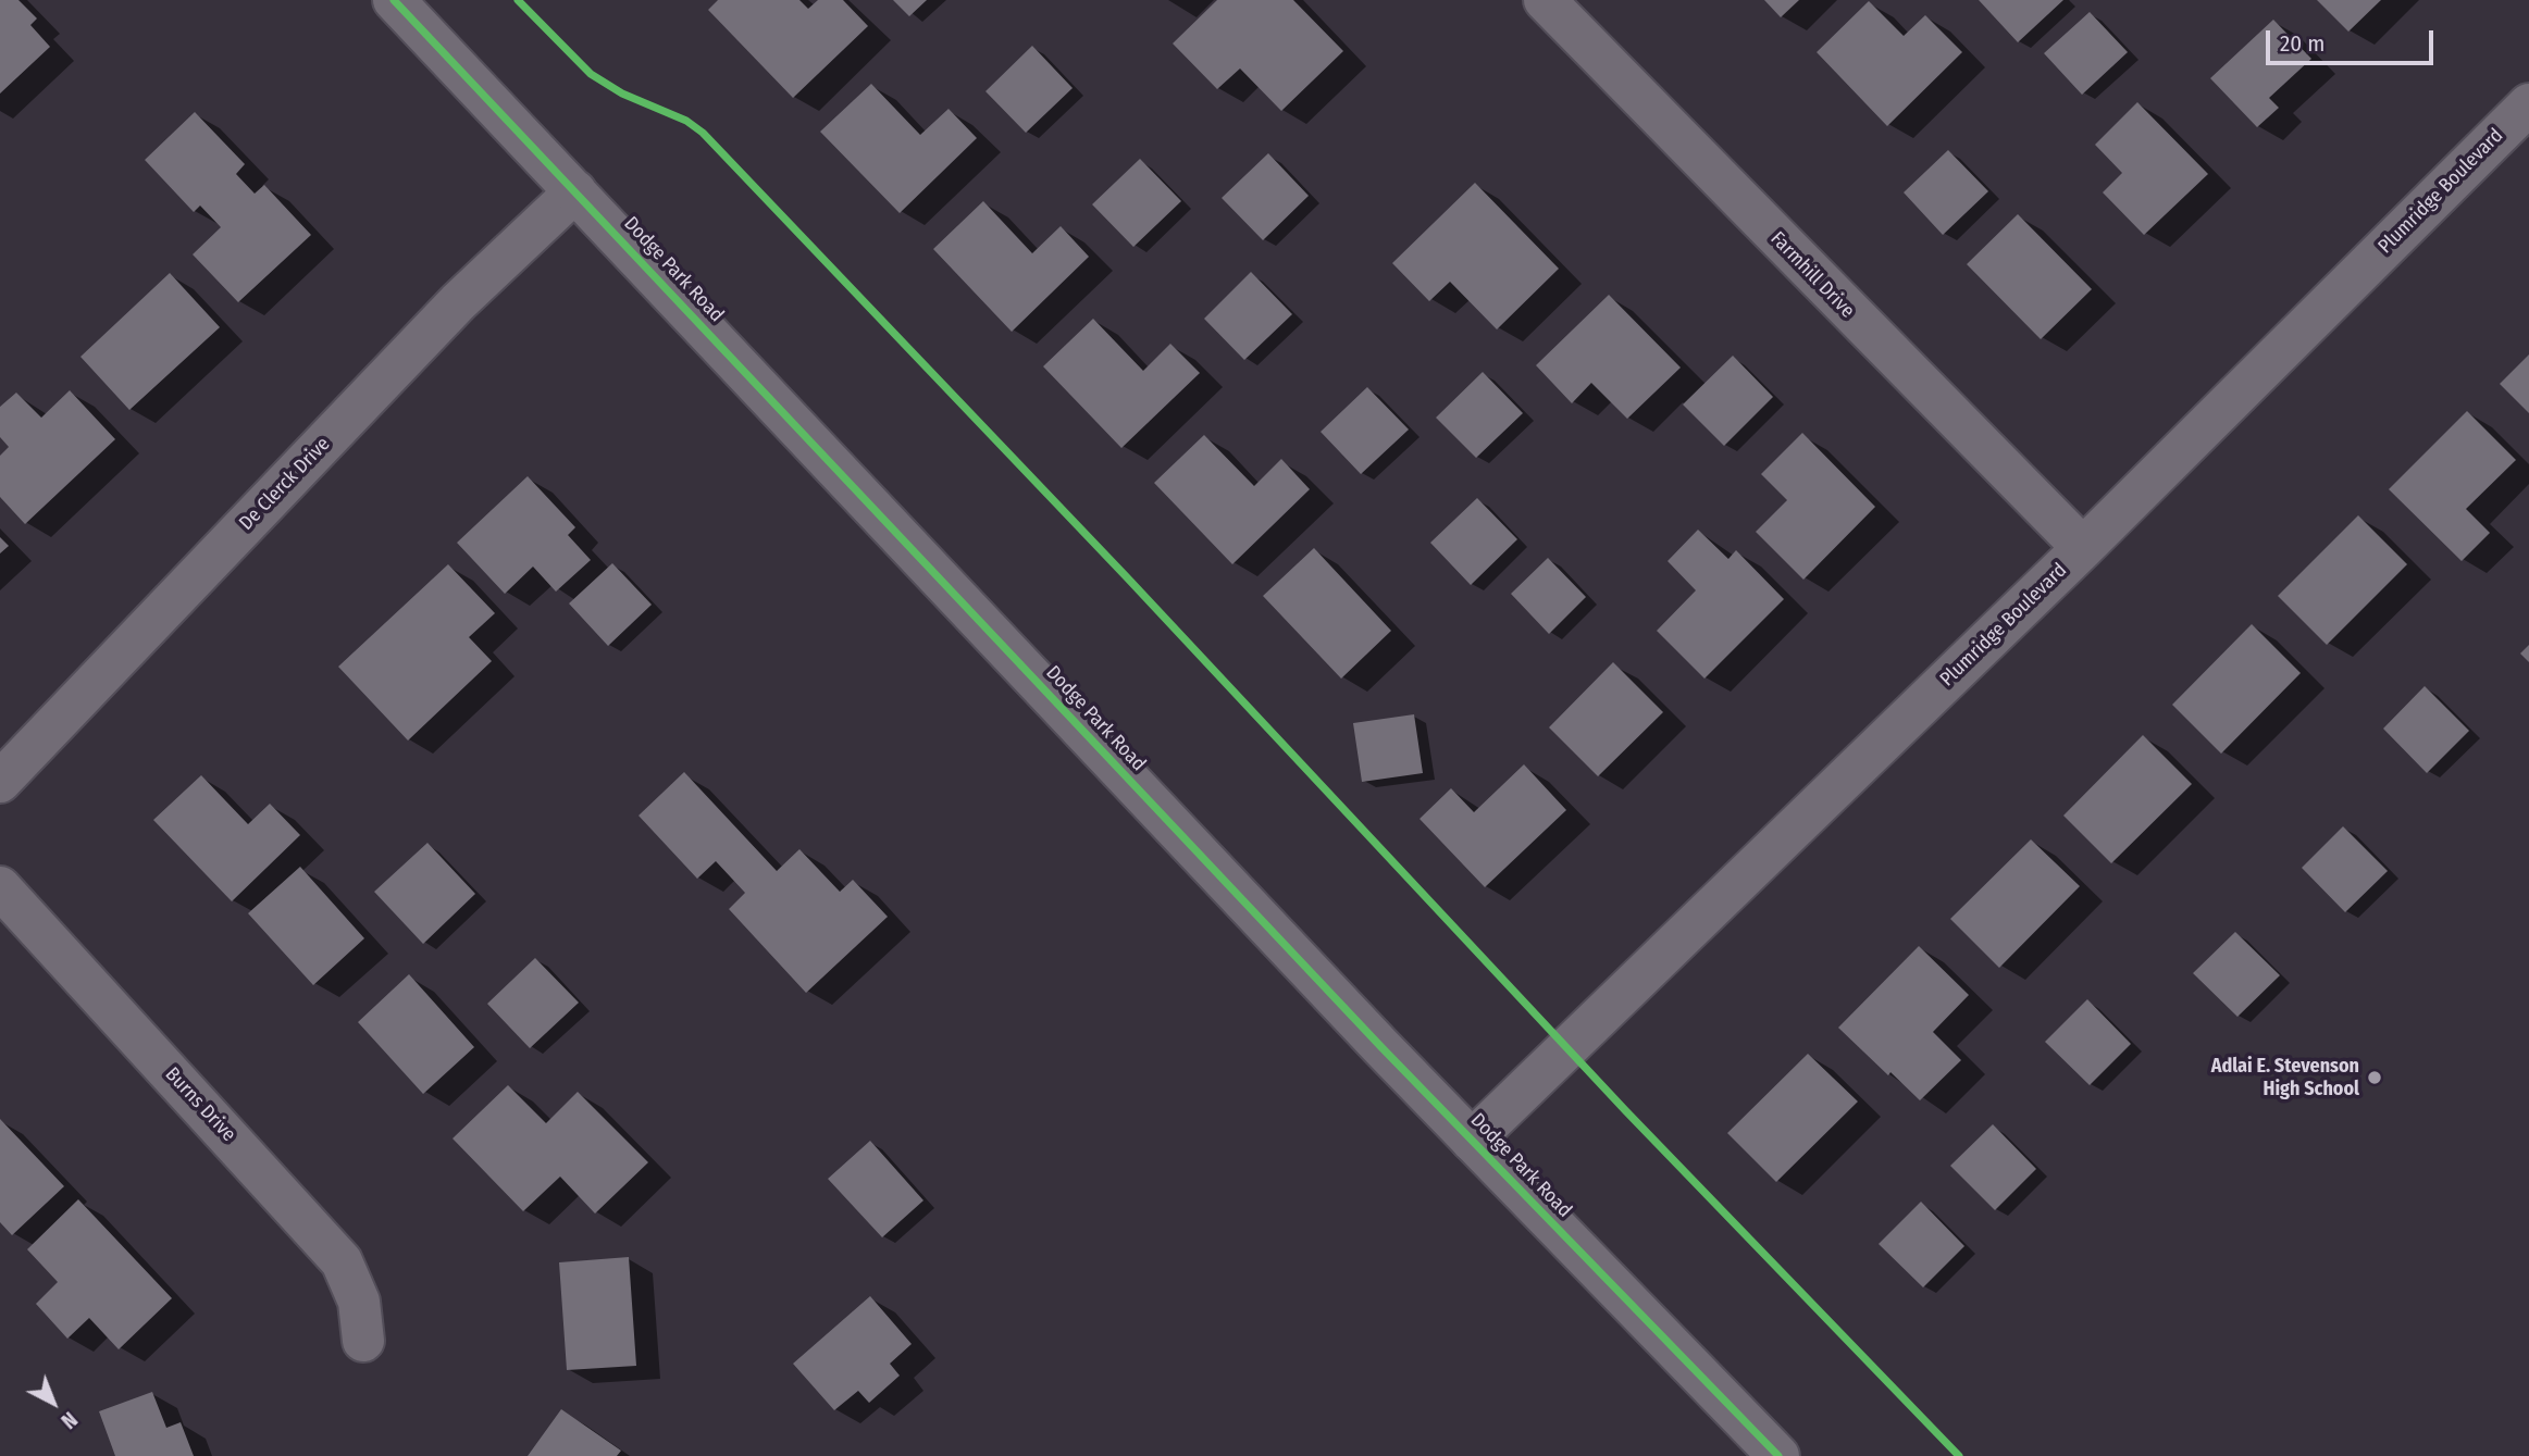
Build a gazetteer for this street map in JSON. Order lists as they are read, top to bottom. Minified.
{"streets":{"street":["Plumridge Boulevard","Dodge Park Road","Farmhill Drive","De Clerck Drive","Burns Drive"]},"crossings":[["Plumridge Boulevard","Dodge Park Road"],["Plumridge Boulevard","Farmhill Drive"],["Dodge Park Road","De Clerck Drive"]],"places":["Adlai E. Stevenson High School"],"scale_bar":"20 m","north":"bottom right"}
